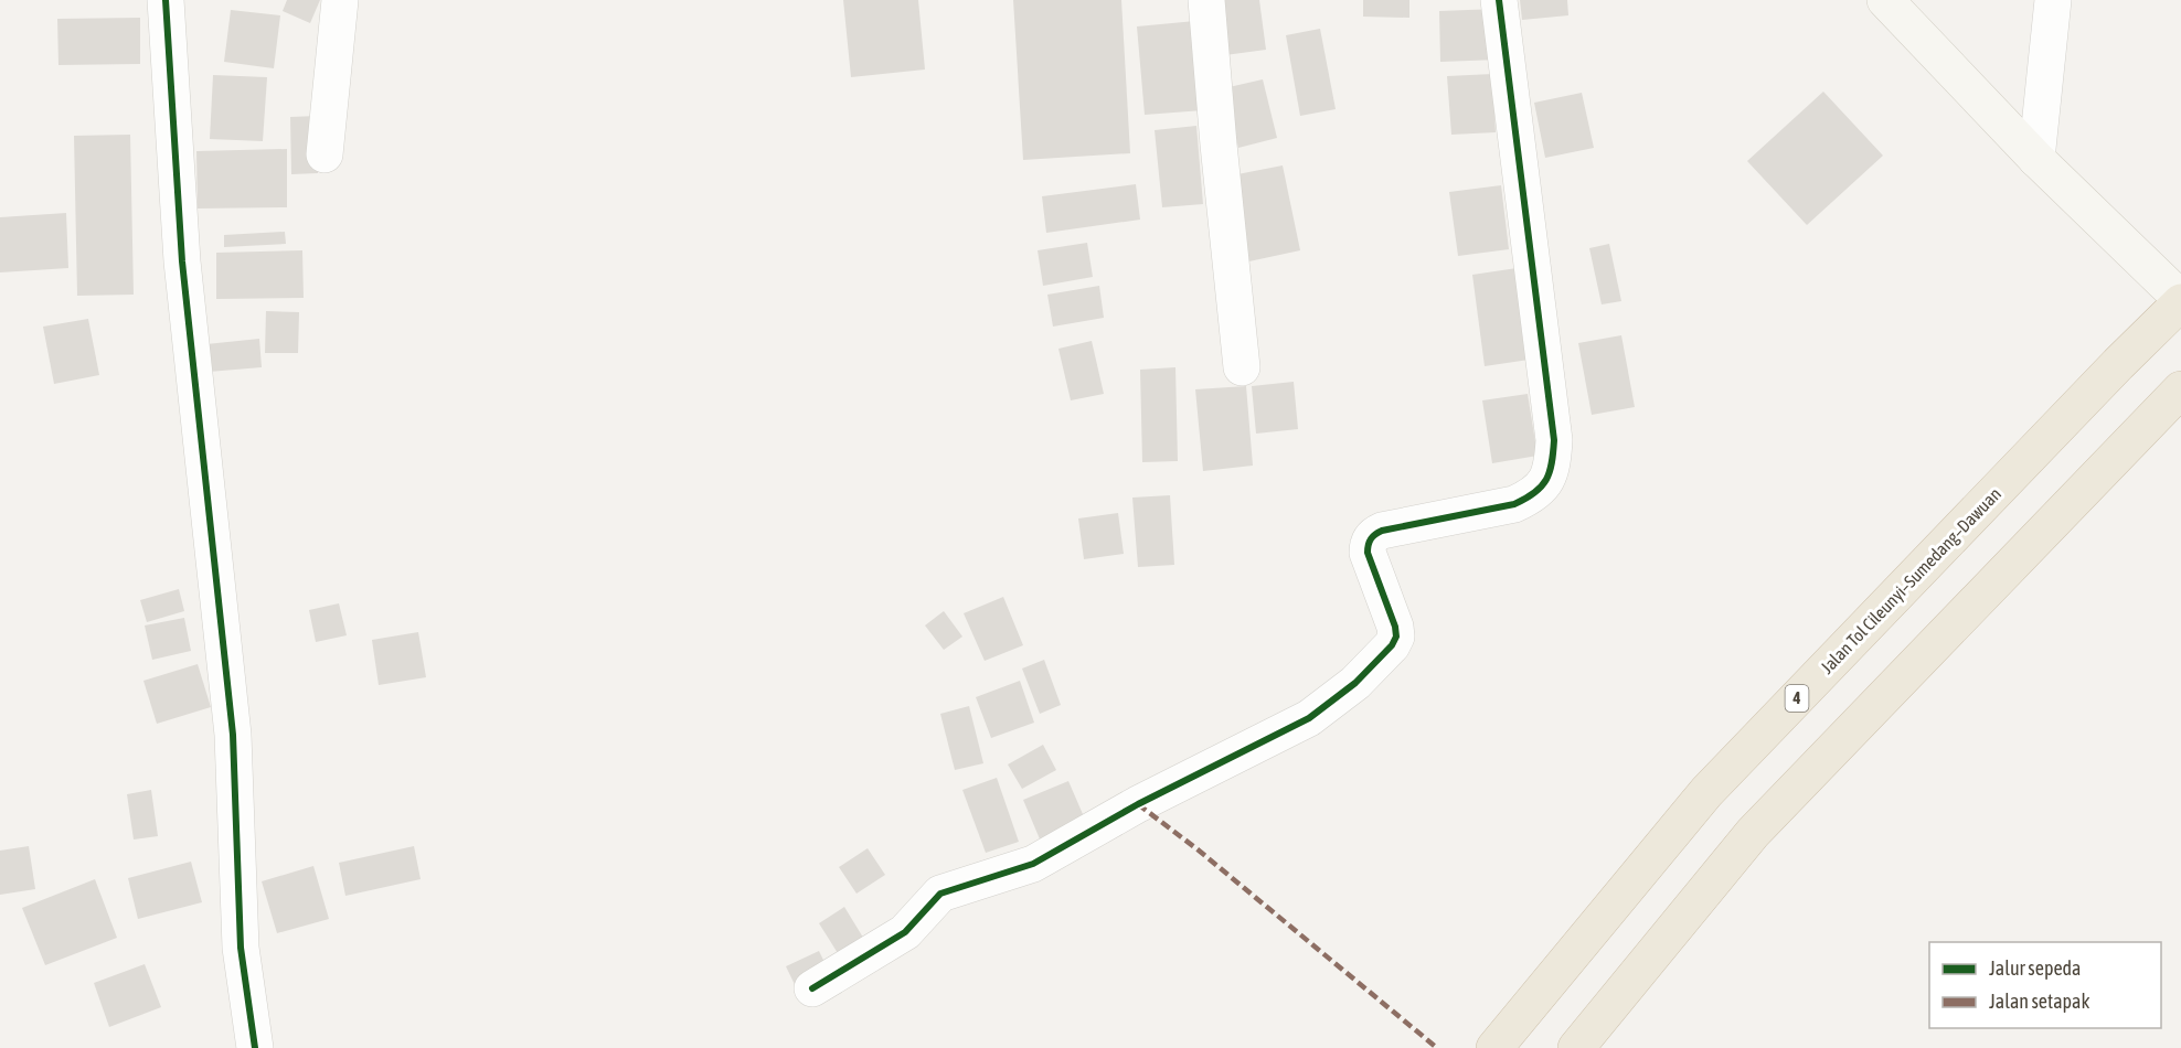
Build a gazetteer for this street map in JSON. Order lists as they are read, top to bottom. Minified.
{"streets":{"highway":["Jalan Tol Cileunyi–Sumedang–Dawuan","4"]},"legend":["Jalur sepeda","Jalan setapak"]}
